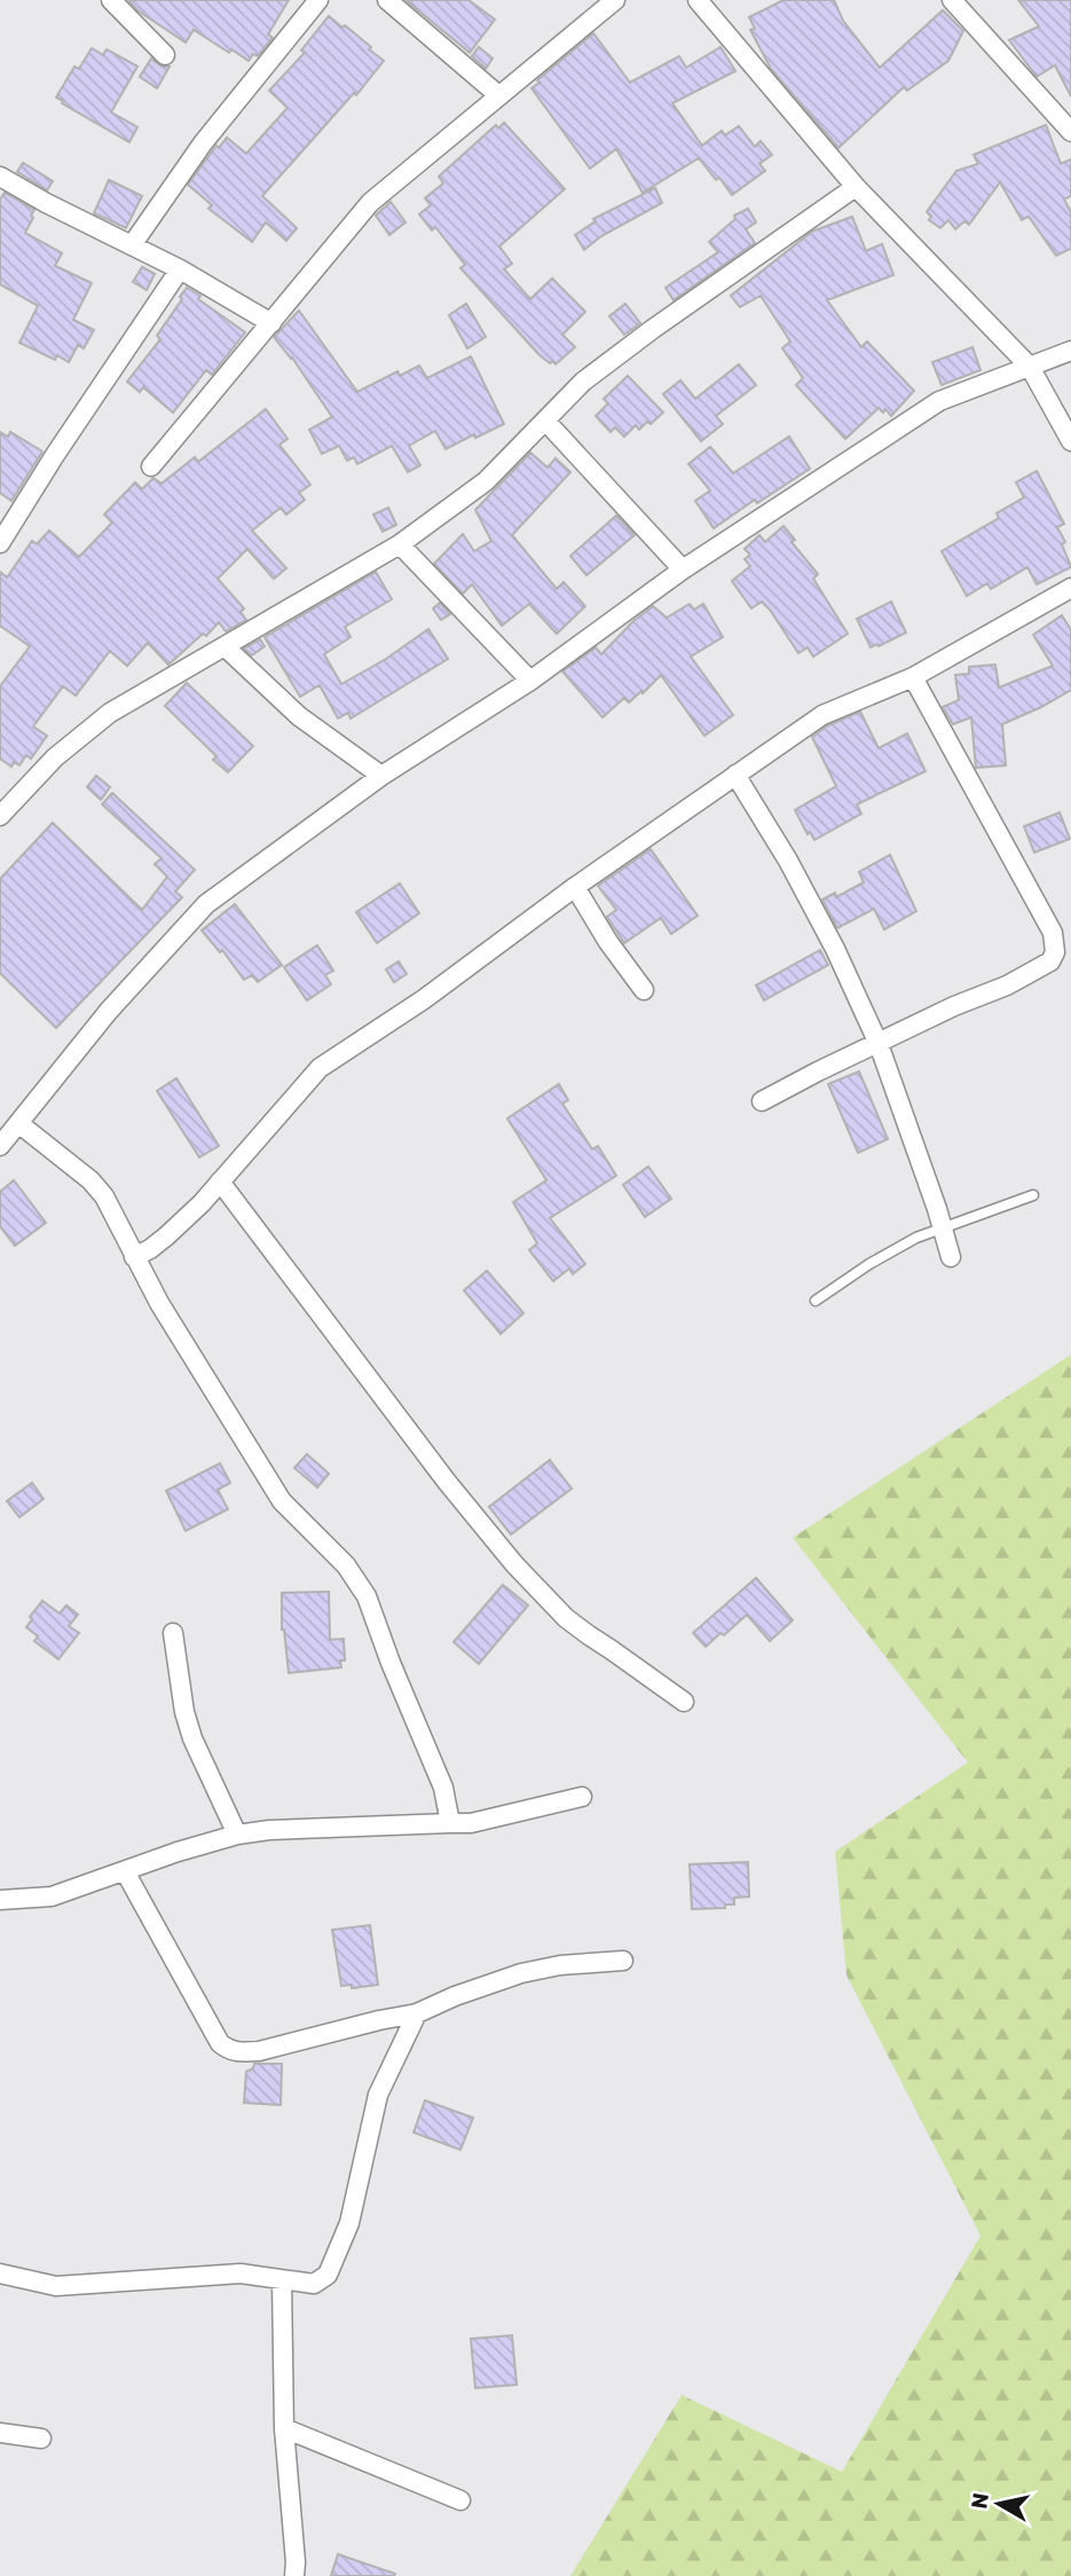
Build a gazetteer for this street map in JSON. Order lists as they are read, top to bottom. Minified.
{"north":"left"}
